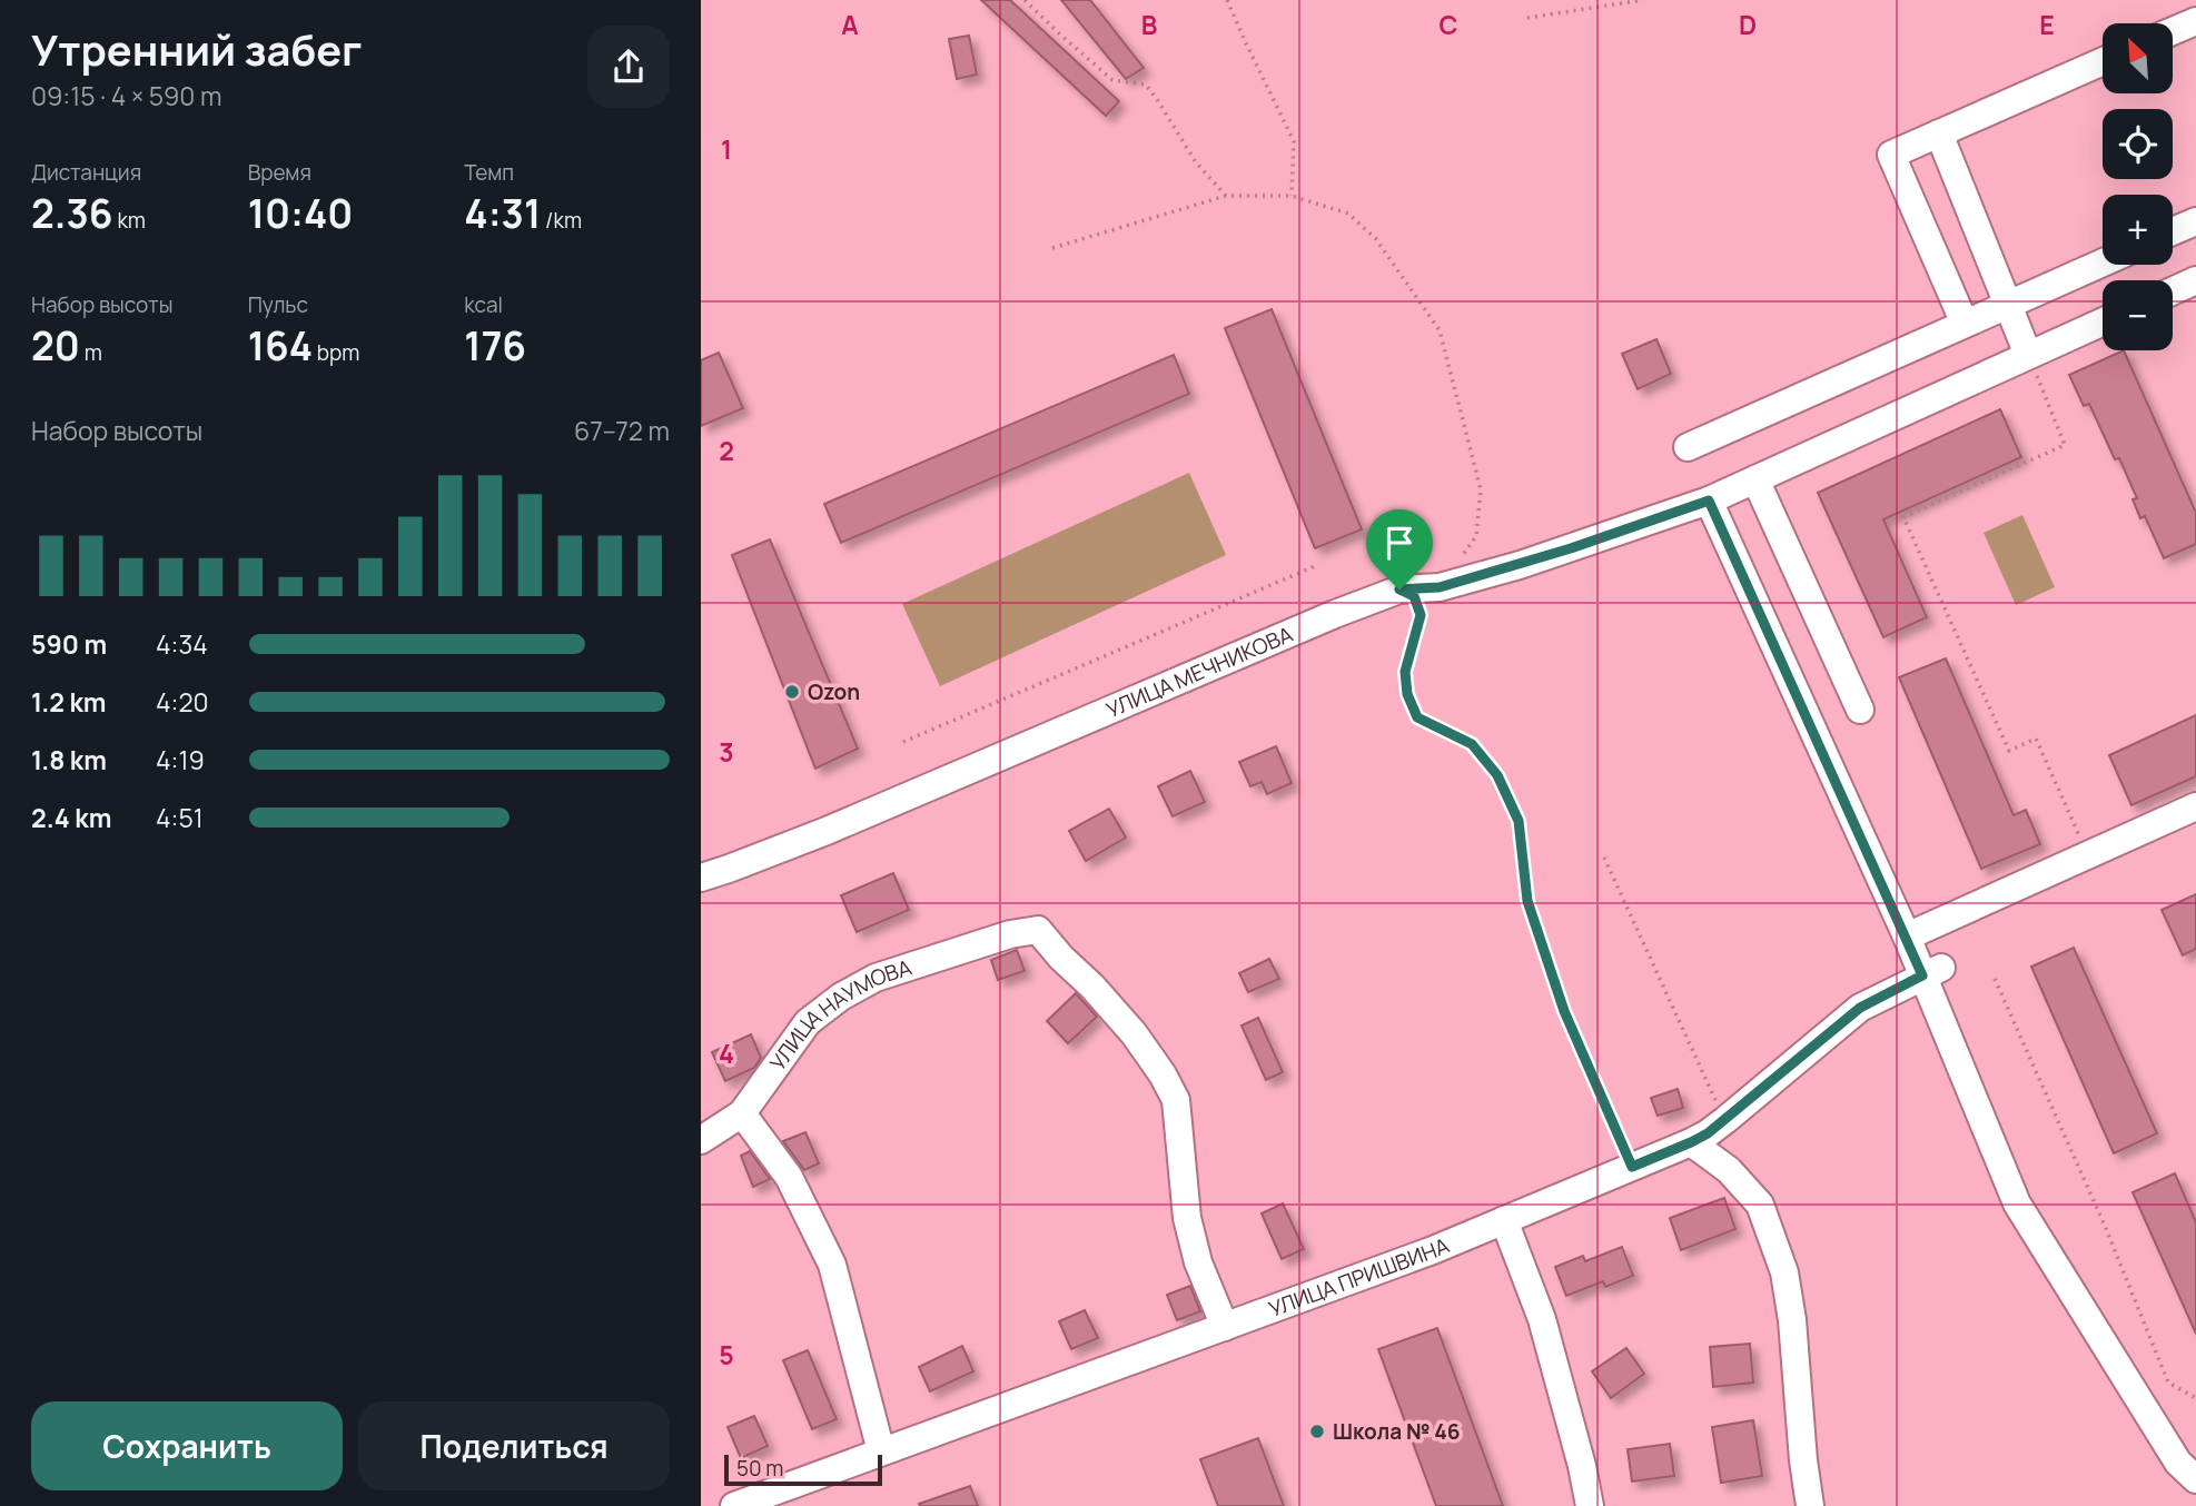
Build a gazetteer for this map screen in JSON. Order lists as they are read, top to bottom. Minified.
{"streets":{"street":["УЛИЦА МЕЧНИКОВА","УЛИЦА НАУМОВА","УЛИЦА ПРИШВИНА"]},"crossings":[["УЛИЦА НАУМОВА","УЛИЦА ПРИШВИНА"]],"places":["Ozon","Школа № 46"],"scale_bar":"50 m","north":"top left","page":{"heading":["Утренний забег","09:15 · 4 × 590 m"],"map_buttons":["+","−"],"stats":[["Дистанция","2.36 km"],["Время","10:40"],["Темп","4:31 /km"],["Набор высоты","20 m"],["Пульс","164 bpm"],["kcal","176"]],"chart":["Набор высоты","67–72 m"],"list":[{"name":"590 m","note":"4:34"},{"name":"1.2 km","note":"4:20"},{"name":"1.8 km","note":"4:19"},{"name":"2.4 km","note":"4:51"}],"buttons":["Сохранить","Поделиться"],"scale":"50 m"},"grid":{"columns":["A","B","C","D","E"],"rows":["1","2","3","4","5"]}}
